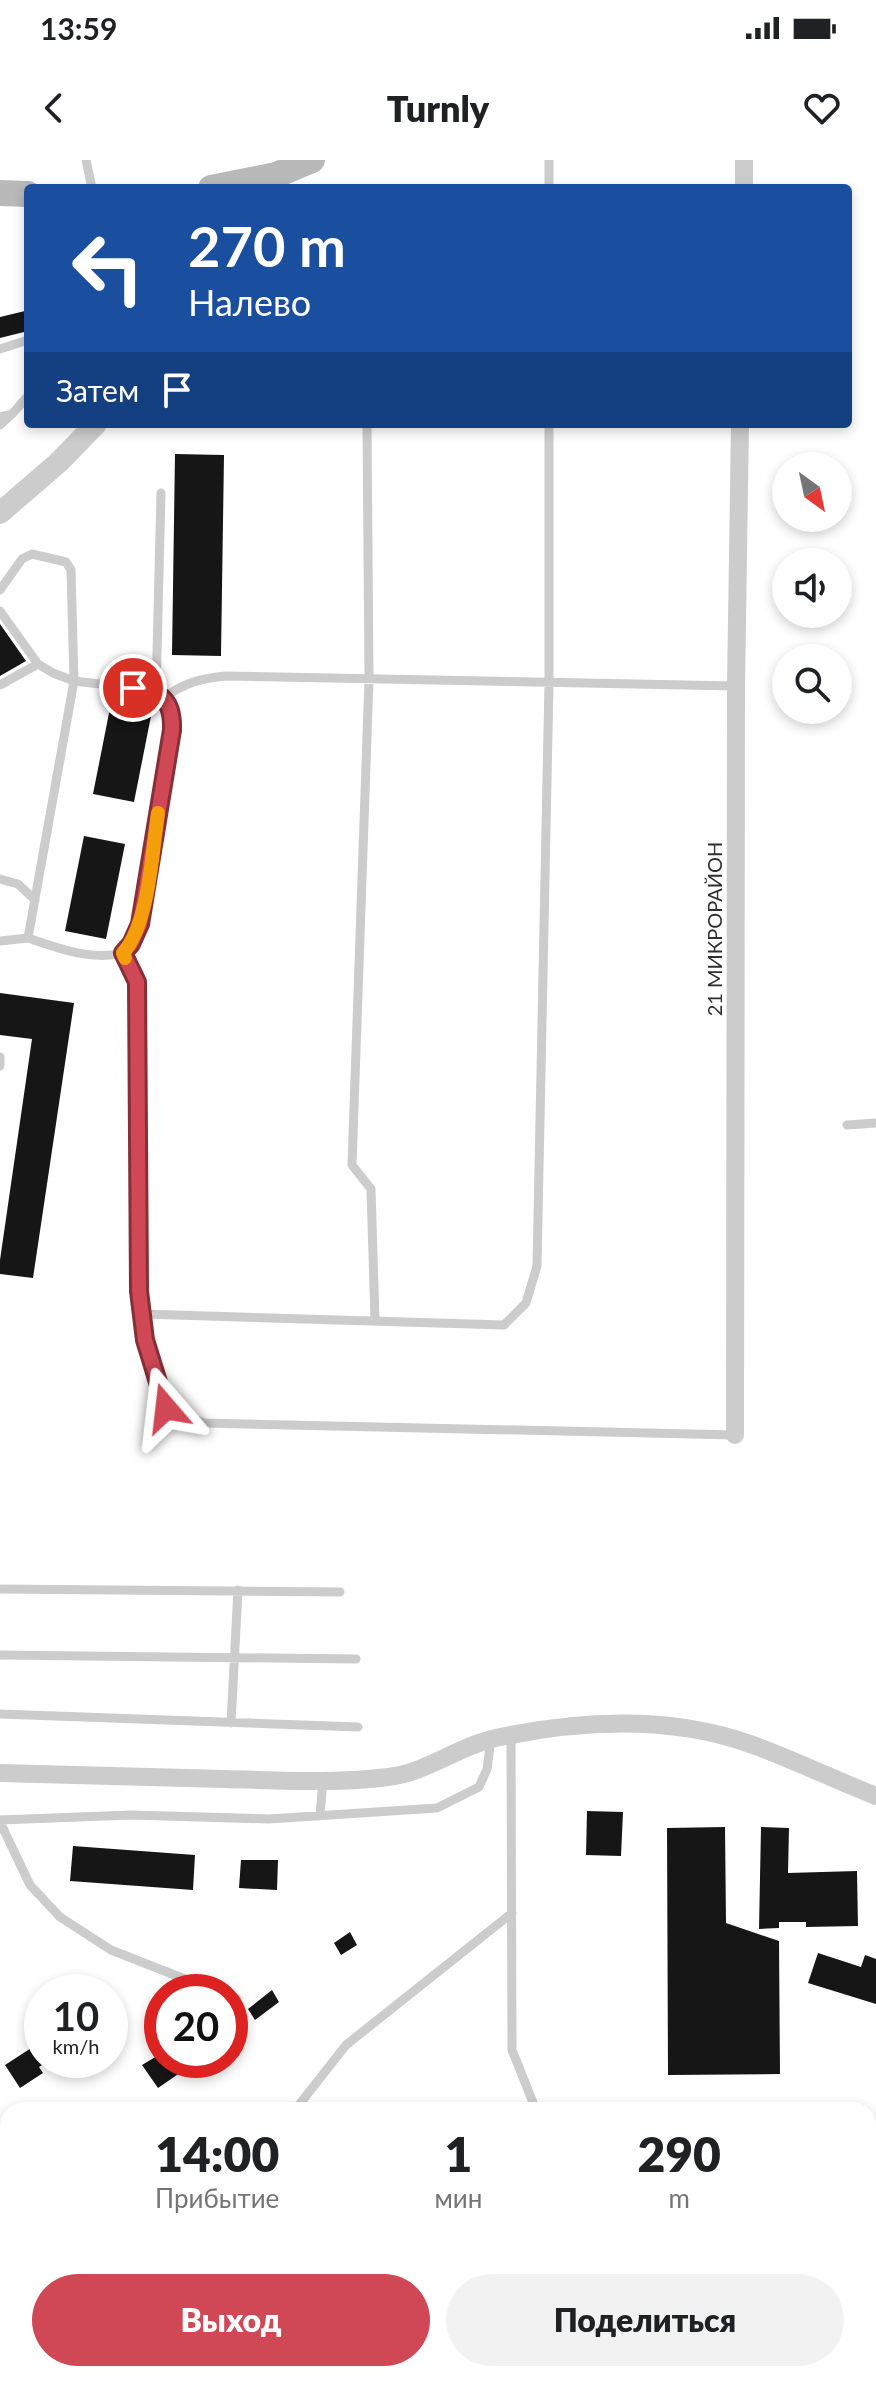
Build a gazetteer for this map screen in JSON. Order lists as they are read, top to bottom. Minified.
{"streets":{"street":["21 МИКРОРАЙОН"]},"north":"bottom right","page":{"status":"13:59","header":"Turnly","turn":["270 m","Налево"],"then":"Затем","speed":"10 km/h","limit":"20","eta":["14:00","Прибытие","1","мин","290","m"],"buttons":["Выход","Поделиться"]}}
